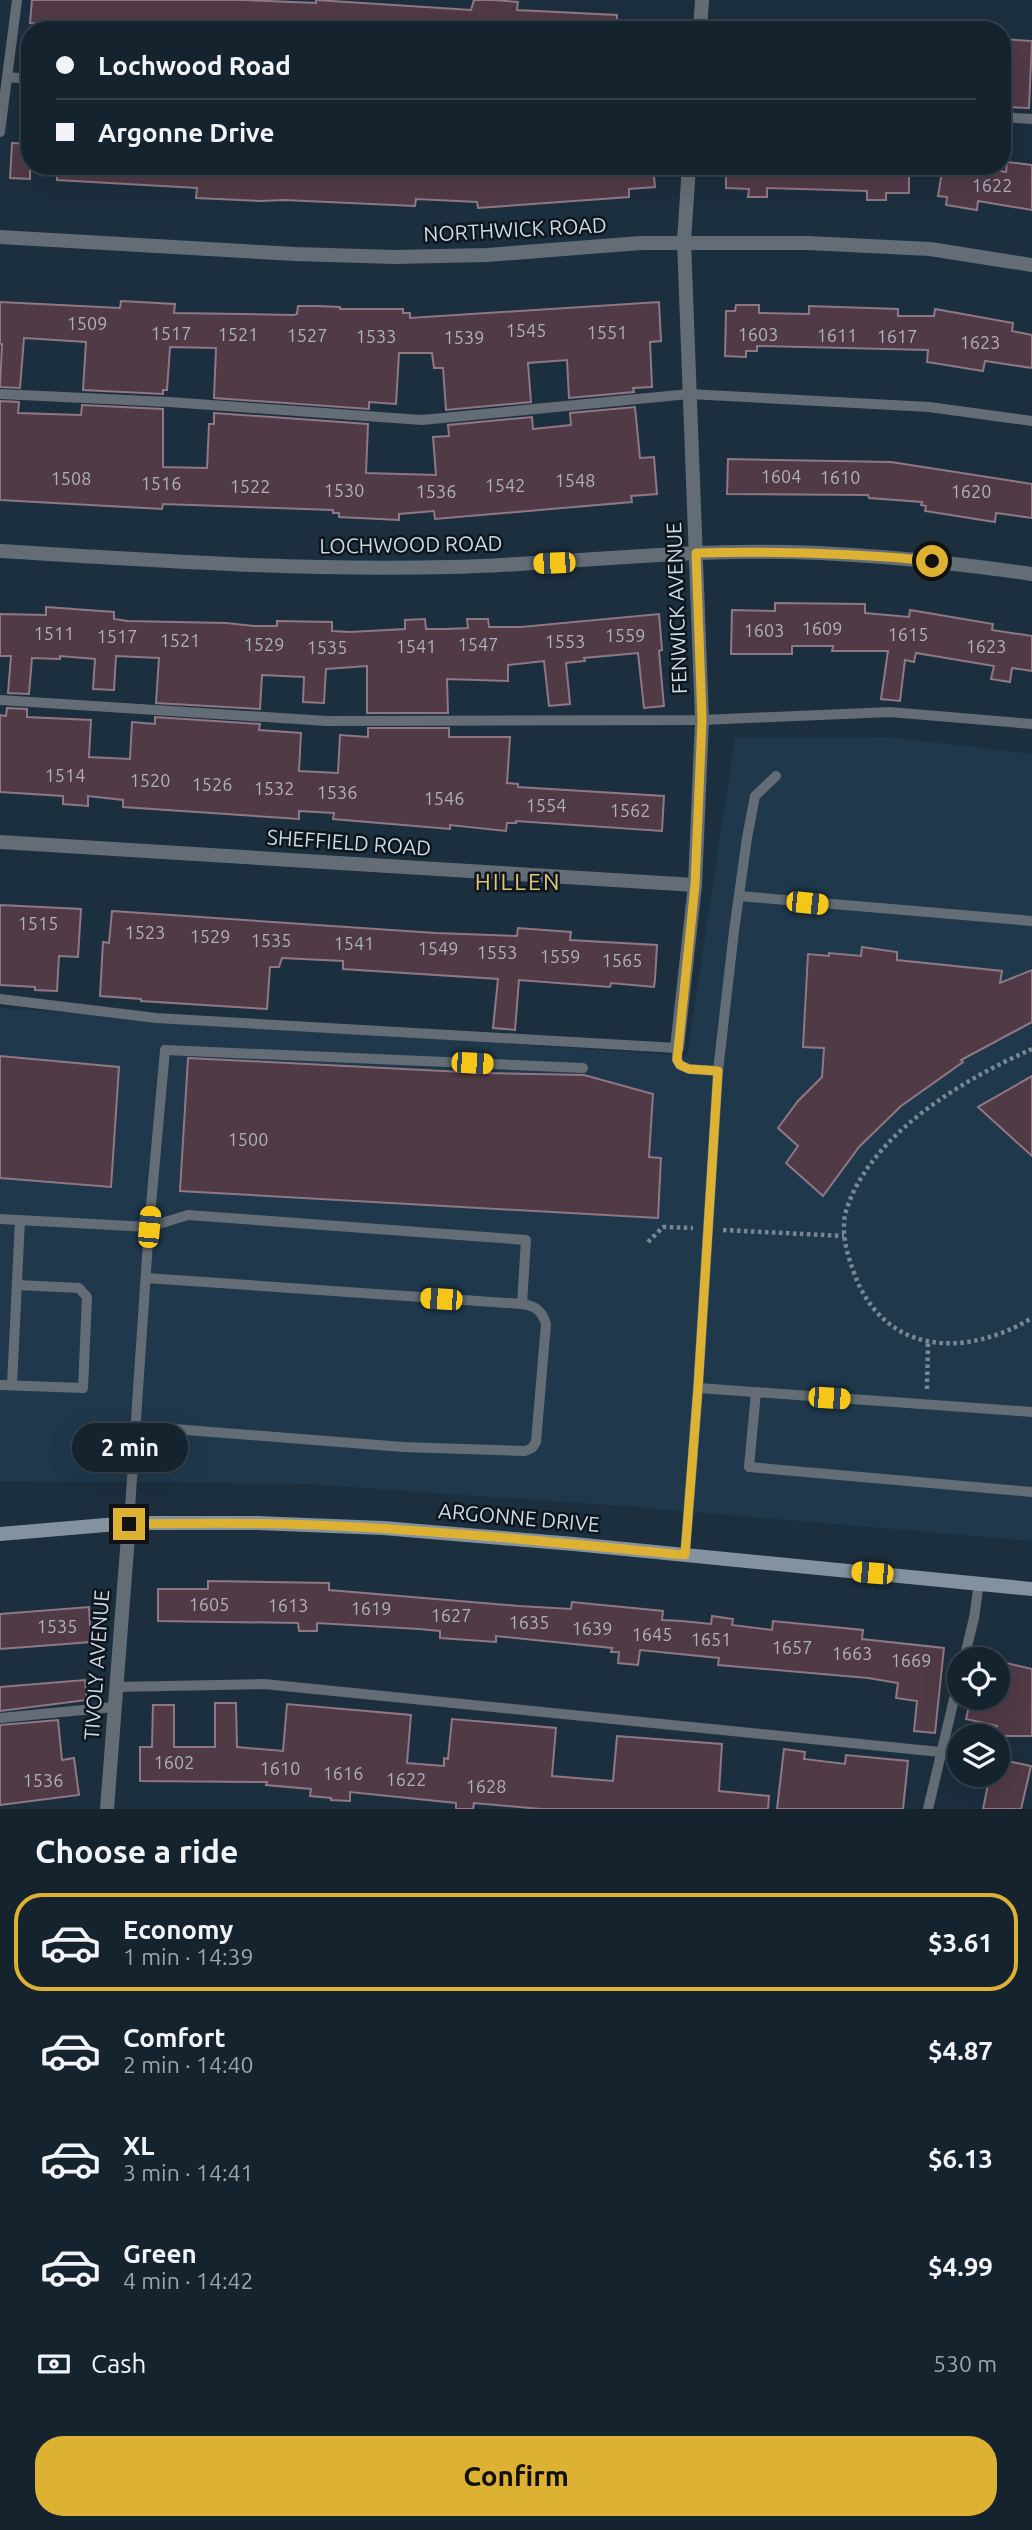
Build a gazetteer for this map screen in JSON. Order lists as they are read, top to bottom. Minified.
{"streets":{"main road":["ARGONNE DRIVE"],"street":["NORTHWICK ROAD","LOCHWOOD ROAD","FENWICK AVENUE","SHEFFIELD ROAD","TIVOLY AVENUE"]},"crossings":[["NORTHWICK ROAD","FENWICK AVENUE"],["LOCHWOOD ROAD","FENWICK AVENUE"],["FENWICK AVENUE","SHEFFIELD ROAD"],["ARGONNE DRIVE","TIVOLY AVENUE"]],"districts":["HILLEN"],"house_numbers":["1622","1509","1545","1551","1517","1521","1603","1527","1611","1533","1617","1539","1623","1604","1610","1508","1548","1516","1542","1522","1530","1536","1620","1609","1603","1511","1615","1559","1517","1521","1553","1529","1547","1541","1623","1535","1514","1520","1526","1532","1536","1546","1554","1562","1515","1523","1529","1535","1541","1549","1553","1559","1565","1500","1605","1613","1619","1627","1635","1535","1639","1645","1651","1657","1663","1669","1602","1610","1616","1622","1536","1628"],"page":{"banner":["Lochwood Road","Argonne Drive"],"bubble":"2 min","heading":"Choose a ride","list":[{"name":"Economy","note":"1 min · 14:39","value":"$3.61"},{"name":"Comfort","note":"2 min · 14:40","value":"$4.87"},{"name":"XL","note":"3 min · 14:41","value":"$6.13"},{"name":"Green","note":"4 min · 14:42","value":"$4.99"}],"pay":["Cash","530 m"],"buttons":"Confirm"}}
